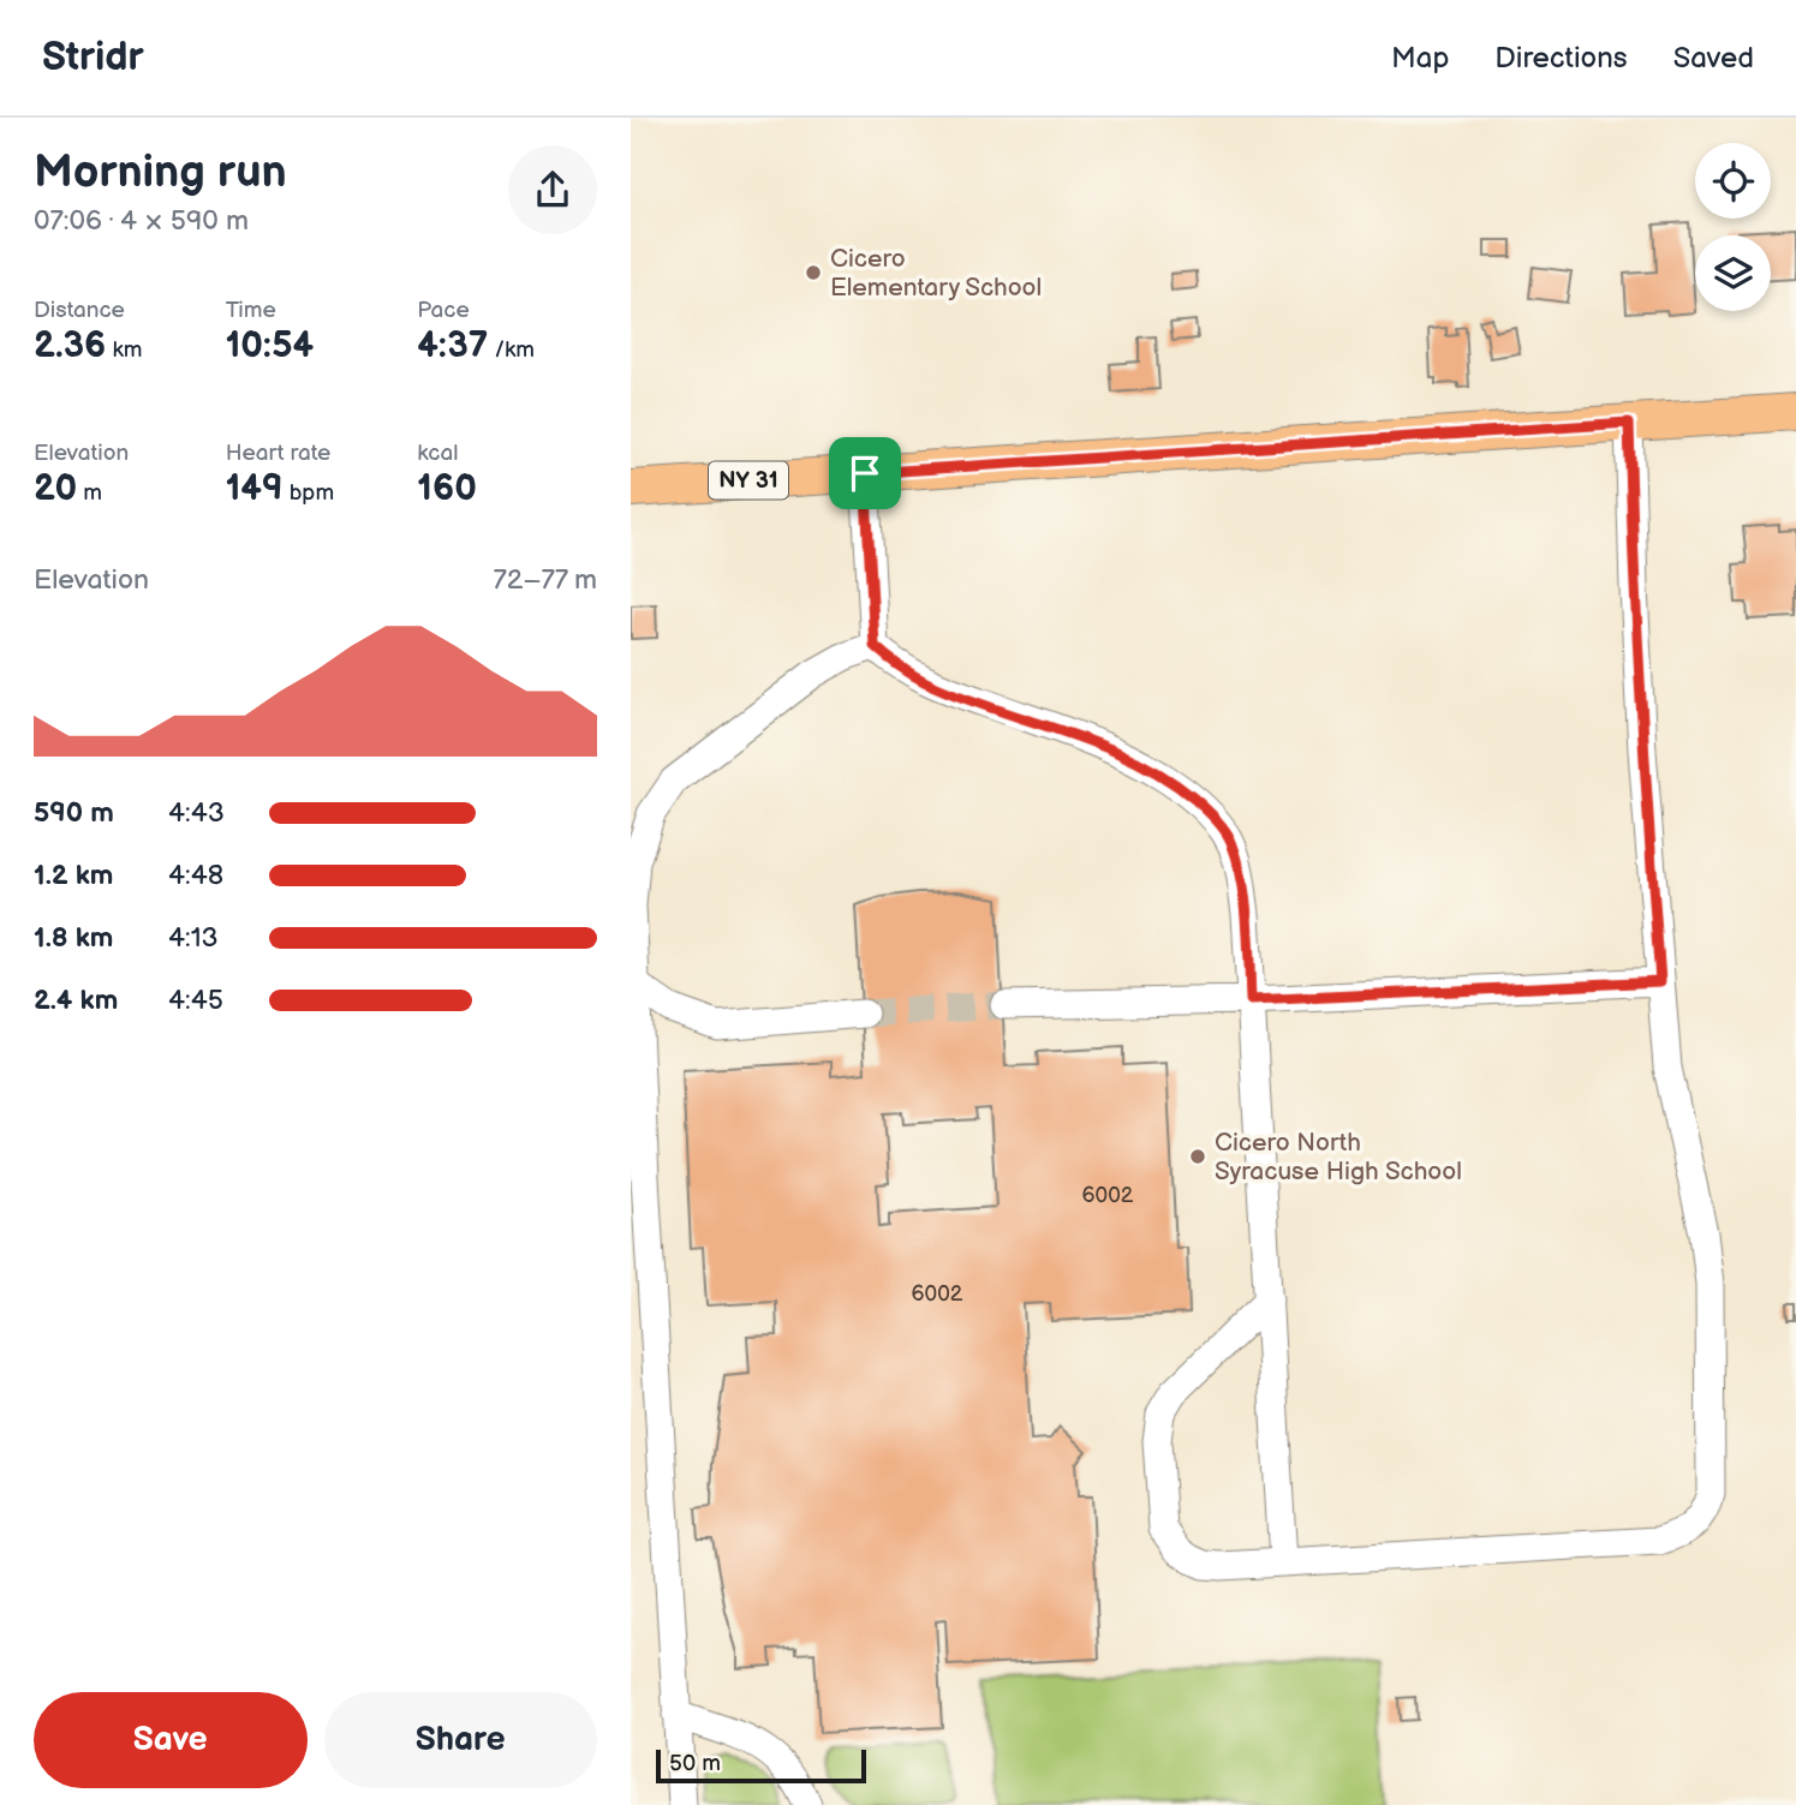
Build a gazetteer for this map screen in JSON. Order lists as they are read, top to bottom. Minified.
{"streets":{"main road":["NY 31"]},"places":["Cicero Elementary School","Cicero North Syracuse High School"],"house_numbers":["6002","6002"],"scale_bar":"50 m","page":{"header":"Stridr","nav":["Map","Directions","Saved"],"heading":["Morning run","07:06 · 4 × 590 m"],"stats":[["Distance","2.36 km"],["Time","10:54"],["Pace","4:37 /km"],["Elevation","20 m"],["Heart rate","149 bpm"],["kcal","160"]],"chart":["Elevation","72–77 m"],"list":[{"name":"590 m","note":"4:43"},{"name":"1.2 km","note":"4:48"},{"name":"1.8 km","note":"4:13"},{"name":"2.4 km","note":"4:45"}],"buttons":["Save","Share"],"scale":"50 m"}}
